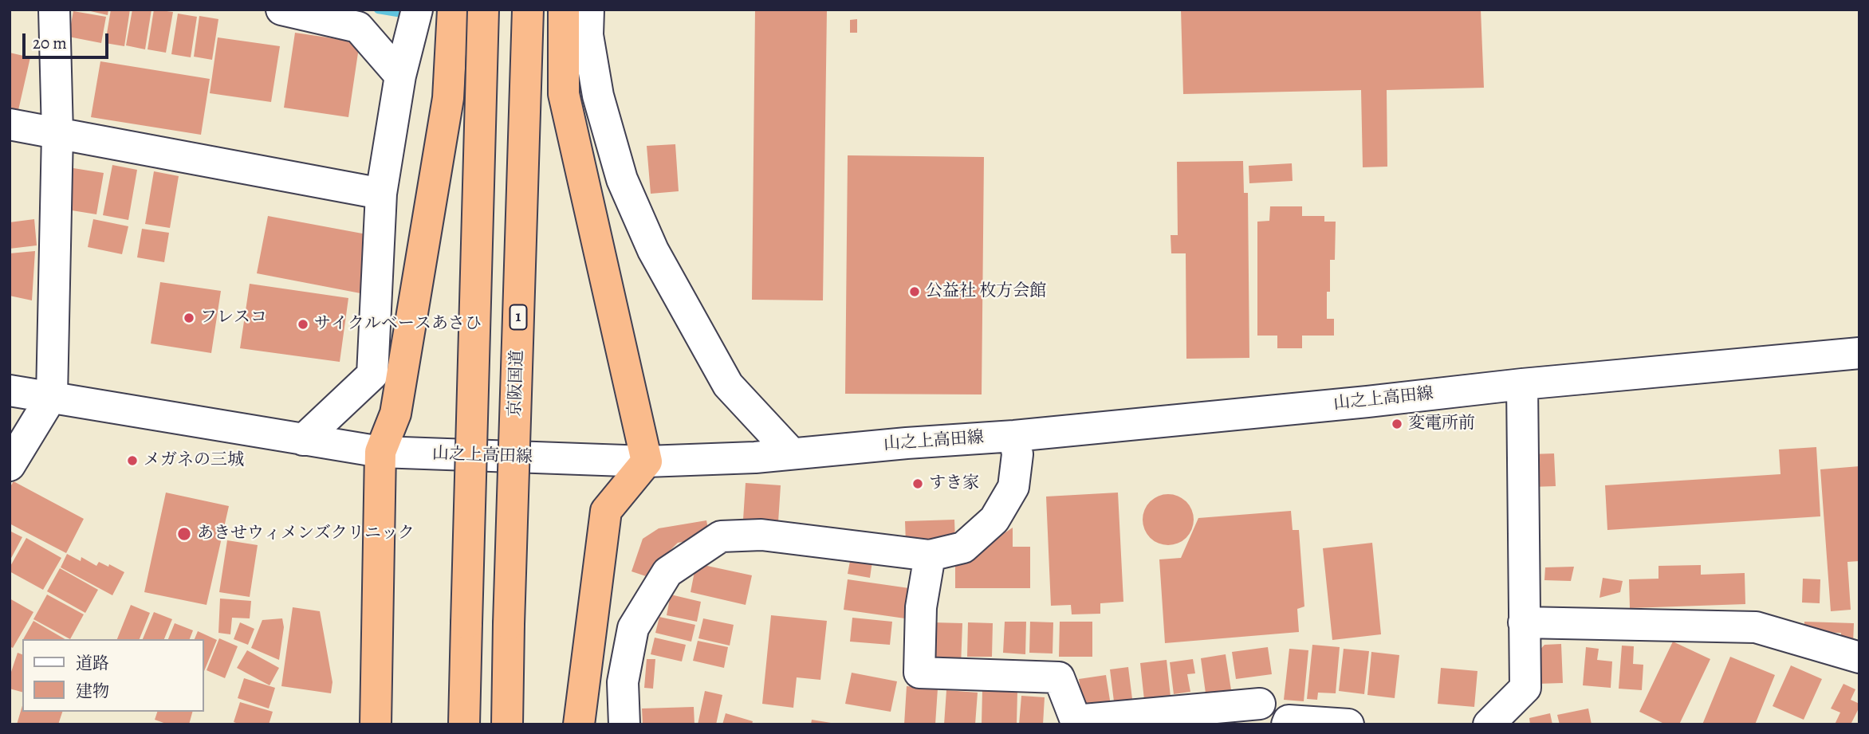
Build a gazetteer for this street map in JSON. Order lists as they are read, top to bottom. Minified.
{"streets":{"highway":["1","京阪国道"],"street":["山之上高田線"]},"places":["公益社 枚方会館","フレスコ","サイクルベースあさひ","変電所前","メガネの三城","すき家","あきせウィメンズクリニック"],"legend":["道路","建物"],"scale_bar":"20 m"}
